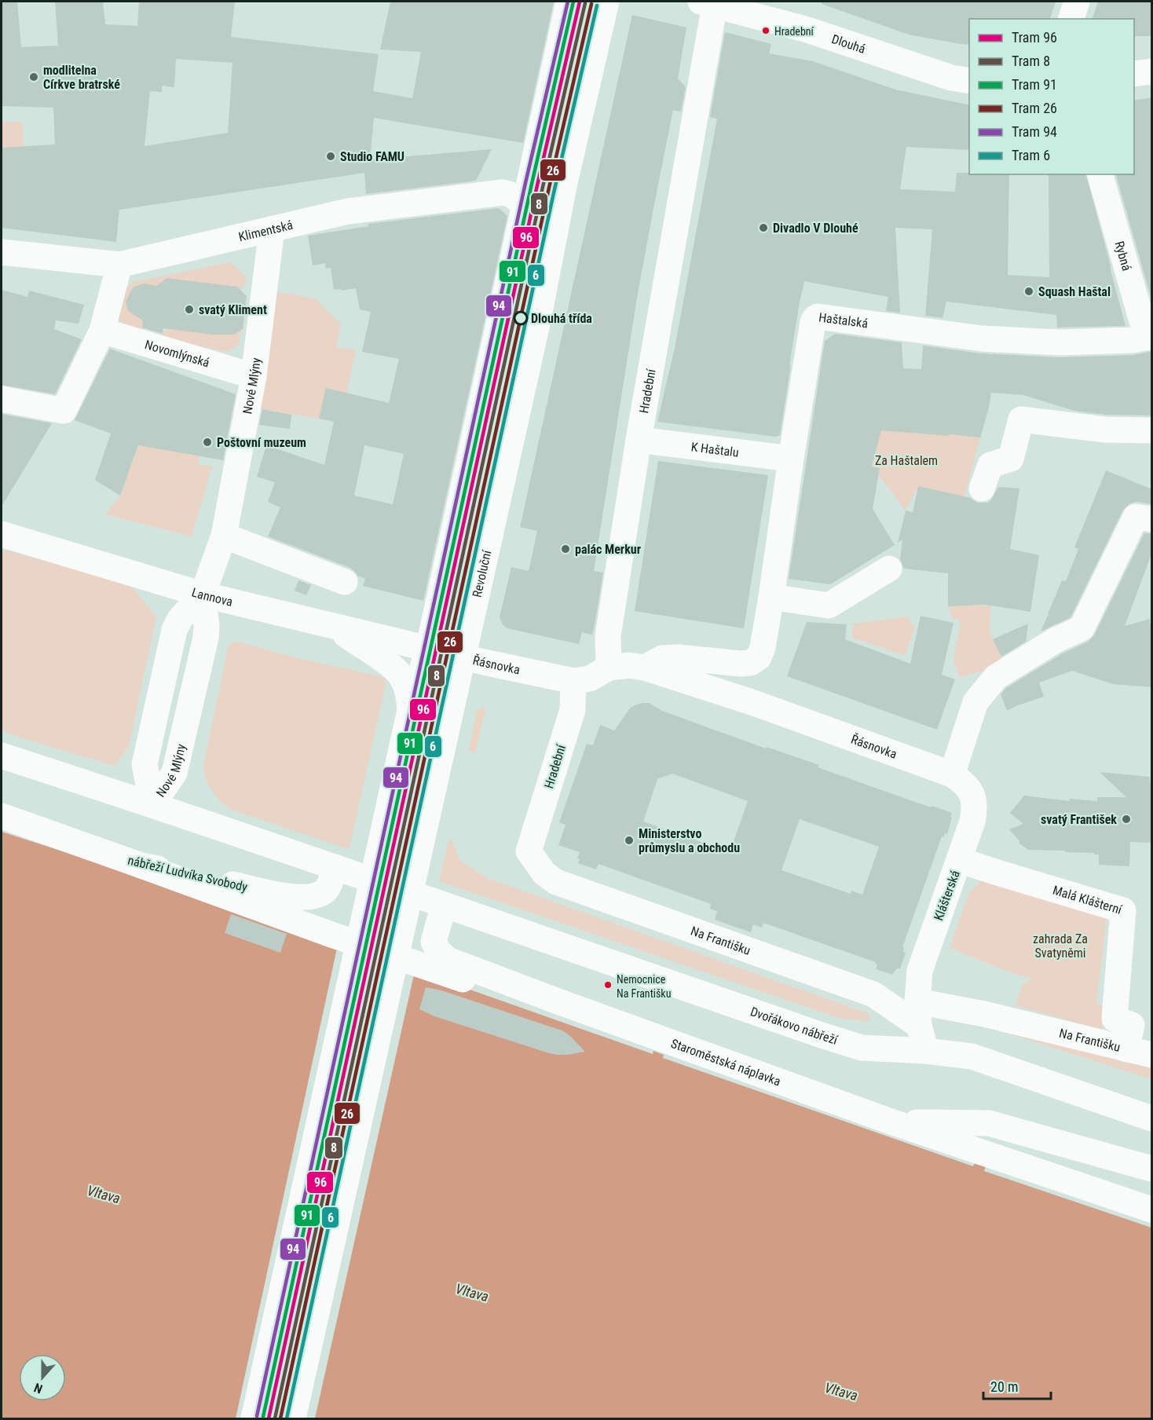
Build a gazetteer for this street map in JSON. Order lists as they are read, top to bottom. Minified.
{"streets":{"street":["Dlouhá","Klimentská","Rybná","Haštalská","Novomlýnská","Nové Mlýny","Hradební","K Haštalu","Revoluční","Lannova","Řásnovka","nábřeží Ludvíka Svobody","Klášterská","Malá Klášterní","Na Františku","Dvořákovo nábřeží","Staroměstská náplavka"]},"crossings":[["Dlouhá","Hradební"],["Klimentská","Nové Mlýny"],["Rybná","Haštalská"],["Haštalská","K Haštalu"],["Haštalská","Řásnovka"],["Novomlýnská","Nové Mlýny"],["Nové Mlýny","Lannova"],["Hradební","K Haštalu"],["Hradební","Řásnovka"],["Hradební","Na Františku"],["Revoluční","Lannova"],["Revoluční","Řásnovka"],["Lannova","Řásnovka"],["Řásnovka","Klášterská"],["nábřeží Ludvíka Svobody","Staroměstská náplavka"],["Klášterská","Malá Klášterní"],["Klášterská","Na Františku"],["Malá Klášterní","Na Františku"],["Dvořákovo nábřeží","Staroměstská náplavka"]],"water":["Vltava"],"parks":["Za Haštalem","zahrada Za Svatyněmi"],"places":["Hradební","modlitelna Církve bratrské","Studio FAMU","Divadlo V Dlouhé","Squash Haštal","svatý Kliment","Dlouhá třída","Poštovní muzeum","palác Merkur","svatý František","Ministerstvo průmyslu a obchodu","Nemocnice Na Františku"],"lines":["tram line 96","tram line 91","tram line 94","tram line 8","tram line 26","tram line 6"],"legend":["Tram 96","Tram 8","Tram 91","Tram 26","Tram 94","Tram 6"],"scale_bar":"20 m","north":"bottom"}
